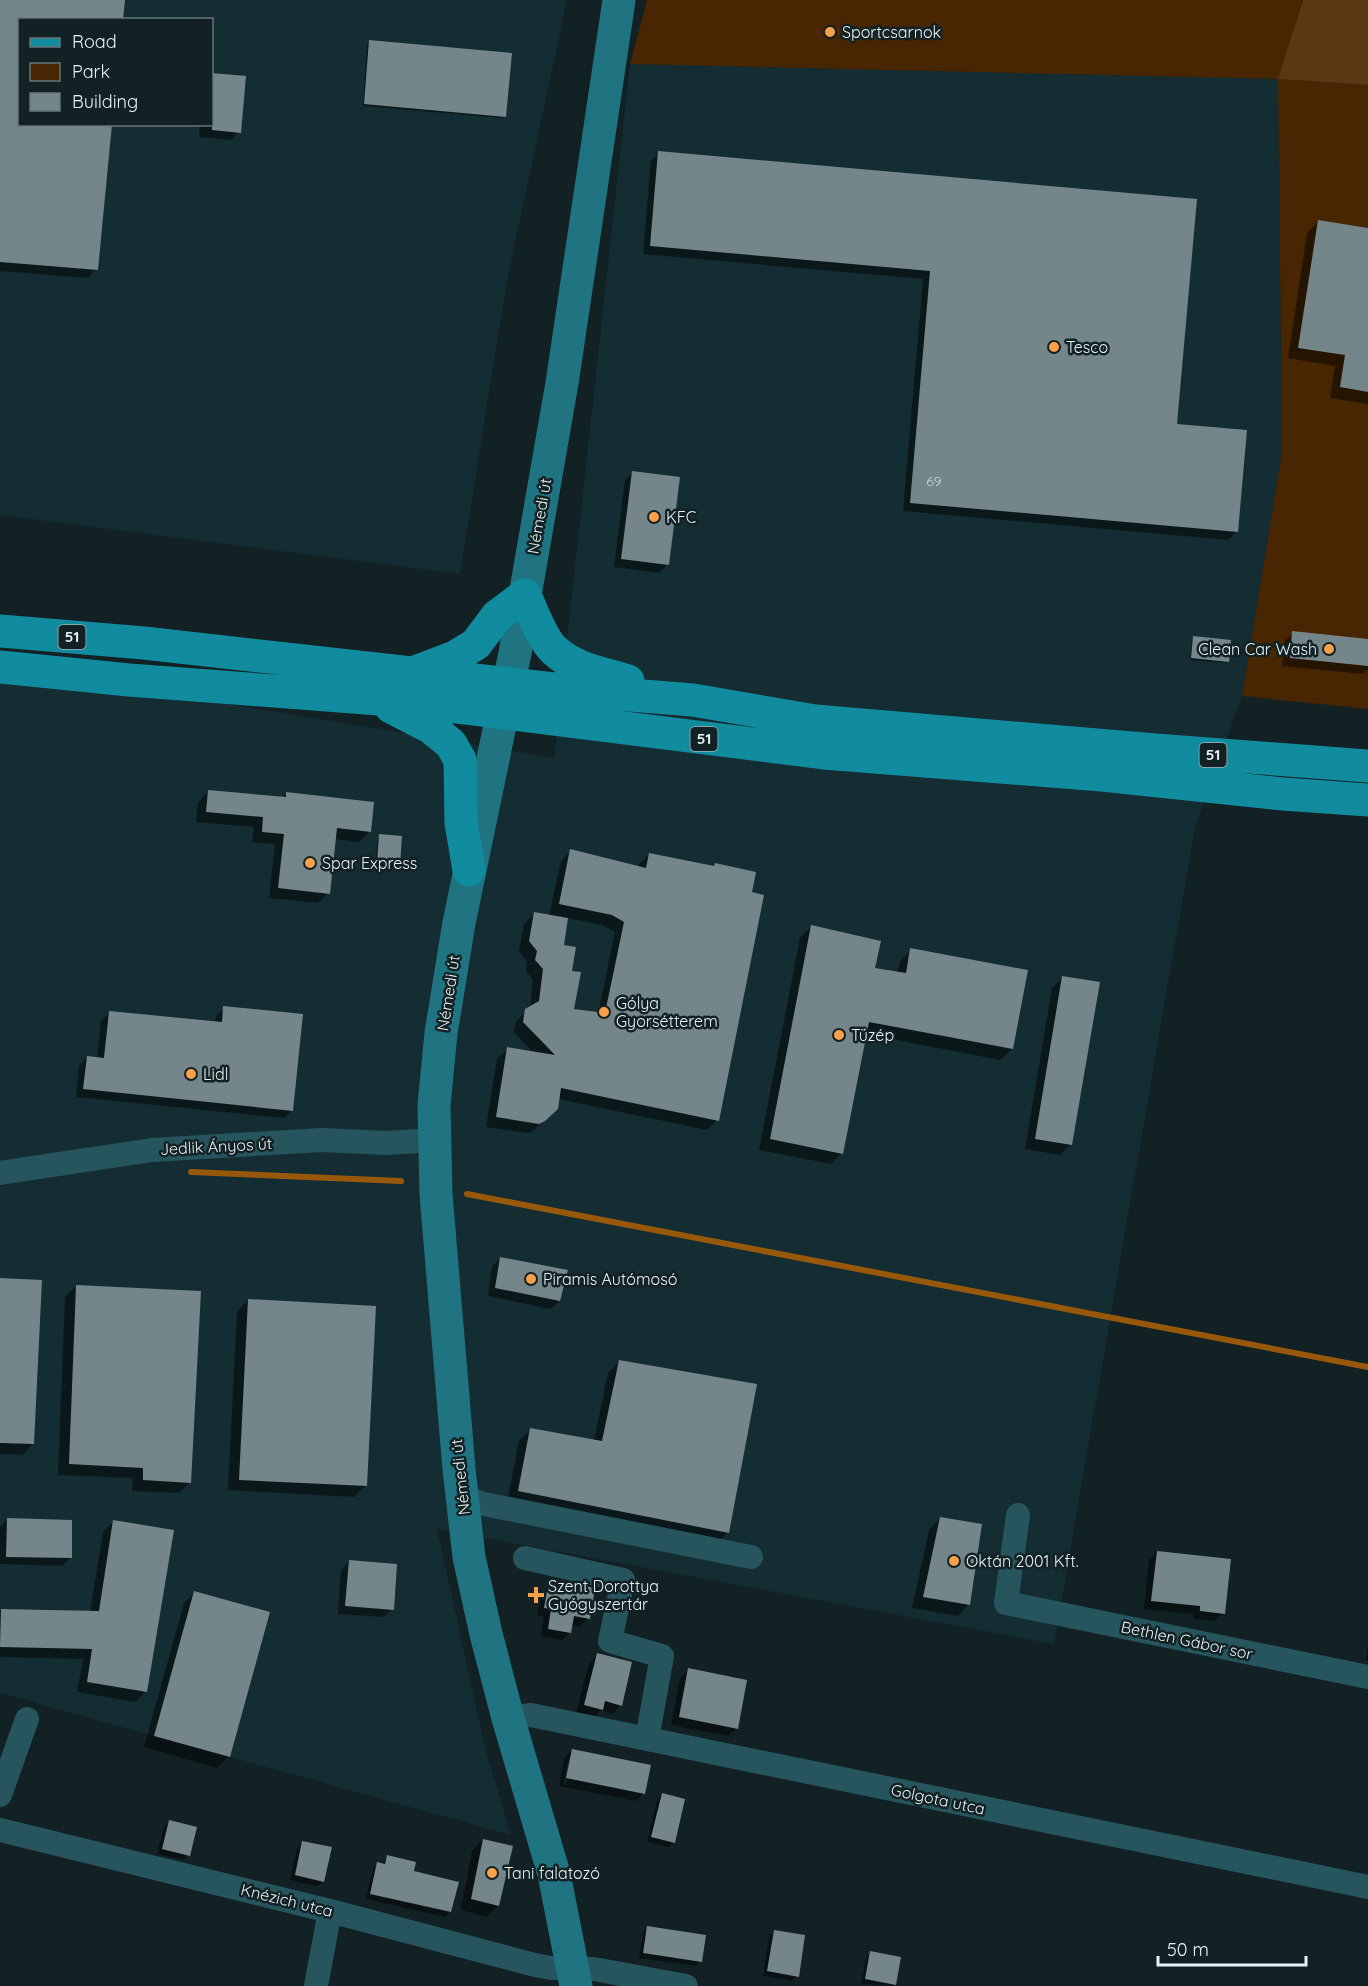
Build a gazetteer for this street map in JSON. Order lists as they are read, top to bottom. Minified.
{"streets":{"main road":["Némedi út","51"],"street":["Jedlik Ányos út","Bethlen Gábor sor","Golgota utca","Knézich utca"]},"crossings":[["Némedi út","51"],["Némedi út","Jedlik Ányos út"],["Némedi út","Golgota utca"],["Némedi út","Knézich utca"]],"places":{"other":["Sportcsarnok","Tesco","KFC","Clean Car Wash","Spar Express","Gólya Gyorsétterem","Tüzép","Lidl","Piramis Autómosó","Oktán 2001 Kft.","Tani falatozó"],"health":["Szent Dorottya Gyógyszertár"]},"house_numbers":["69"],"legend":["Road","Park","Building"],"scale_bar":"50 m"}
